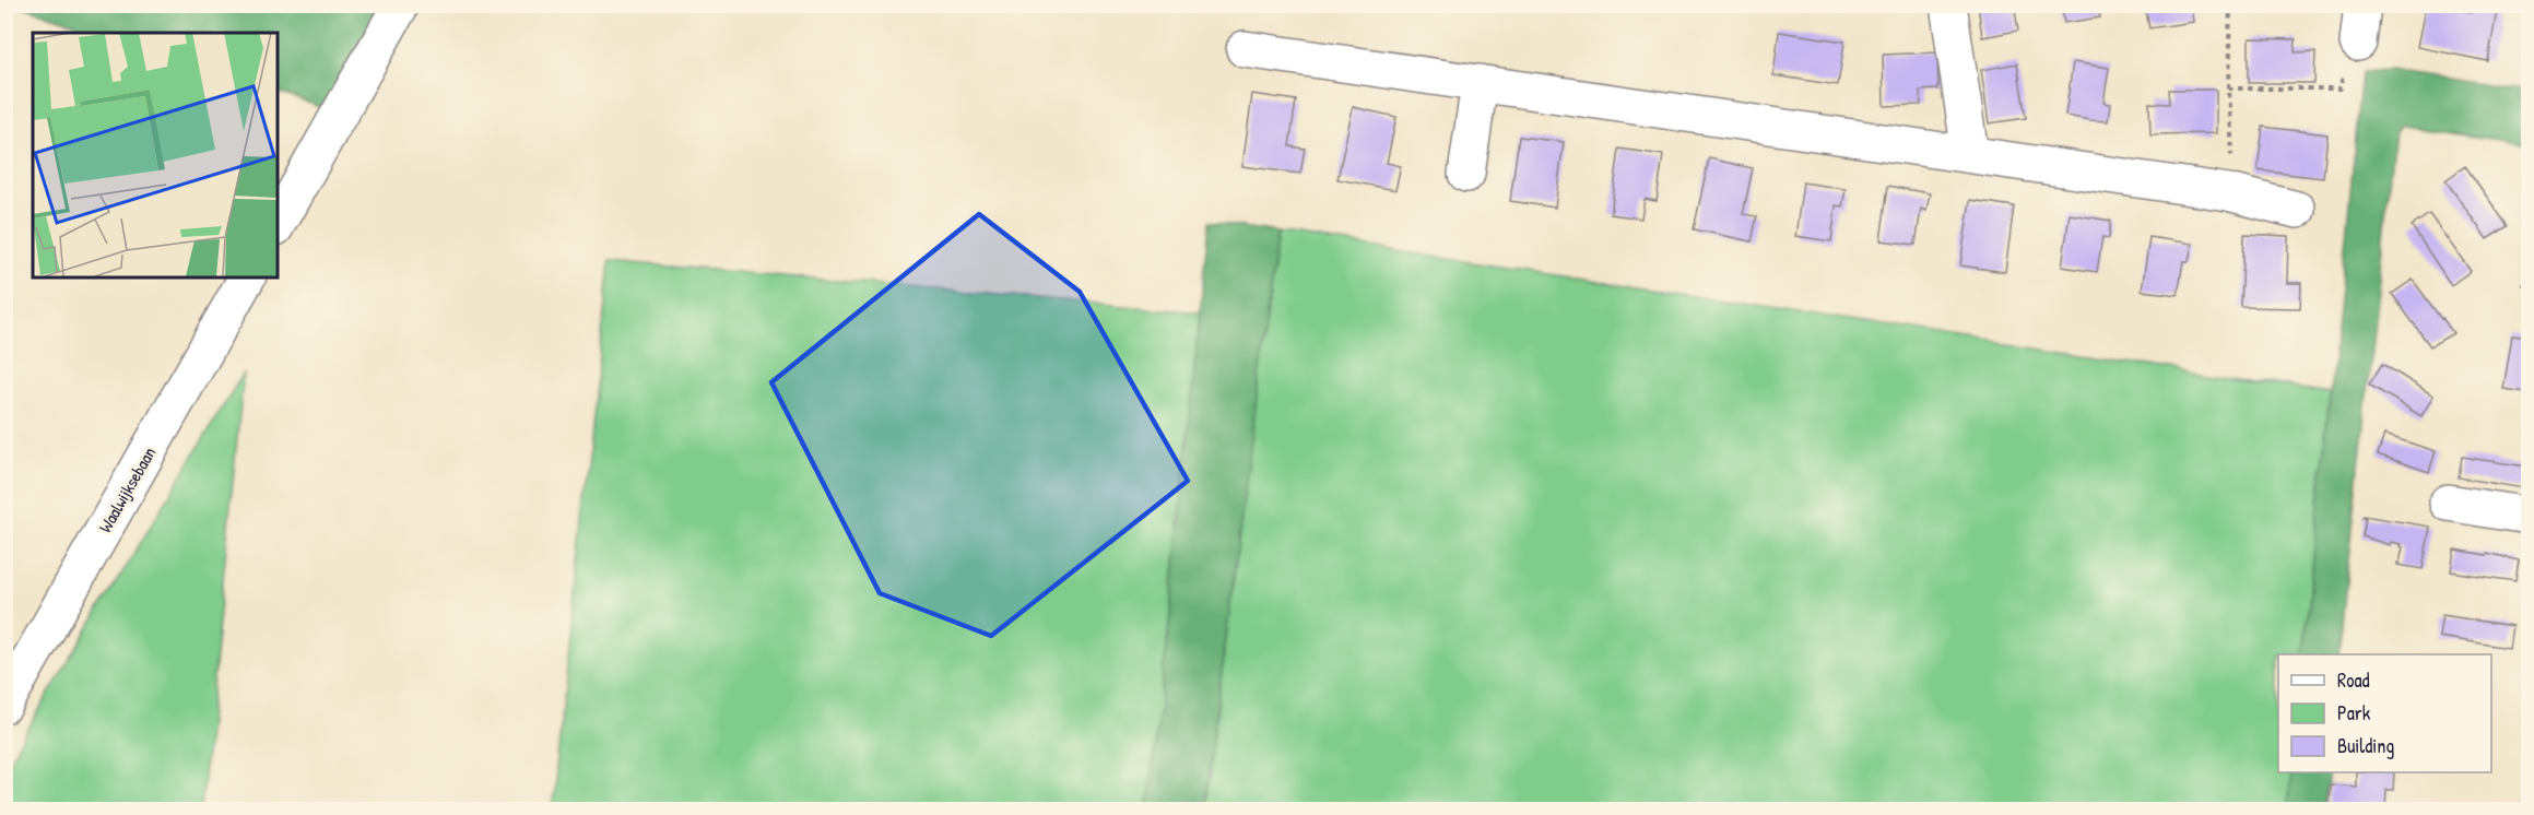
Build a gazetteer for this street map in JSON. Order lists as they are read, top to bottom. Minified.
{"streets":{"street":["Waalwijksebaan"]},"legend":["Road","Park","Building"]}
